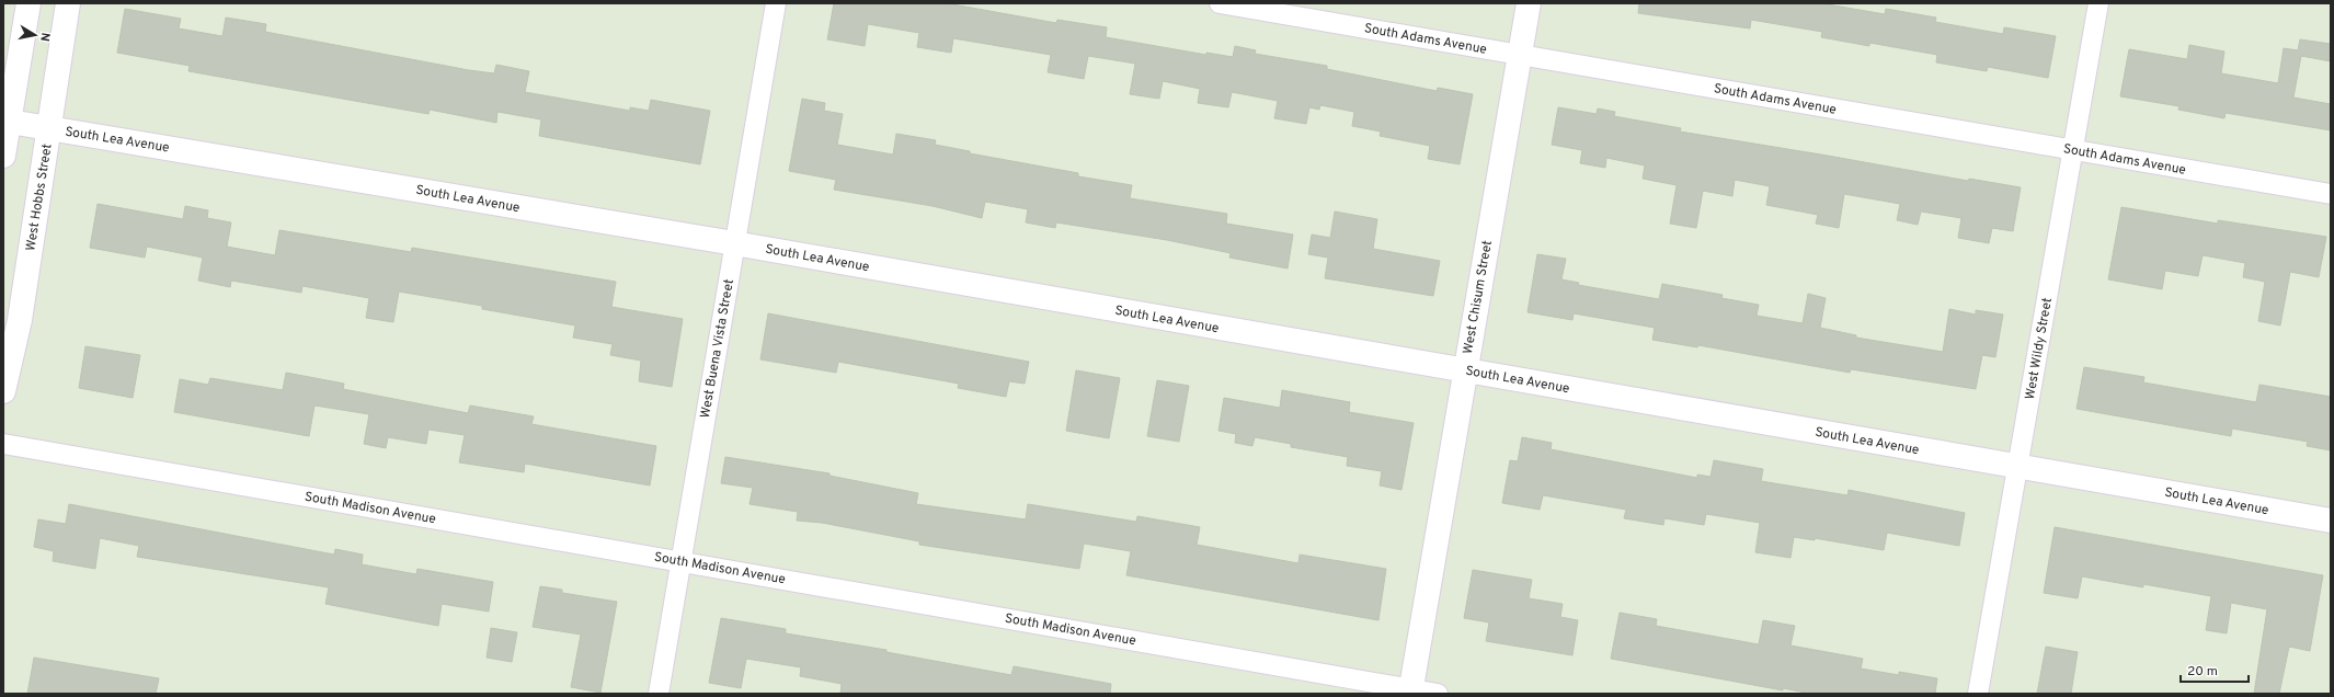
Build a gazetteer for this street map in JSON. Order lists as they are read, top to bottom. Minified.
{"streets":{"street":["South Adams Avenue","South Lea Avenue","West Hobbs Street","West Chisum Street","West Buena Vista Street","West Wildy Street","South Madison Avenue"]},"crossings":[["South Adams Avenue","West Chisum Street"],["South Adams Avenue","West Wildy Street"],["South Lea Avenue","West Hobbs Street"],["South Lea Avenue","West Chisum Street"],["South Lea Avenue","West Buena Vista Street"],["South Lea Avenue","West Wildy Street"],["West Chisum Street","South Madison Avenue"],["West Buena Vista Street","South Madison Avenue"]],"scale_bar":"20 m","north":"right"}
